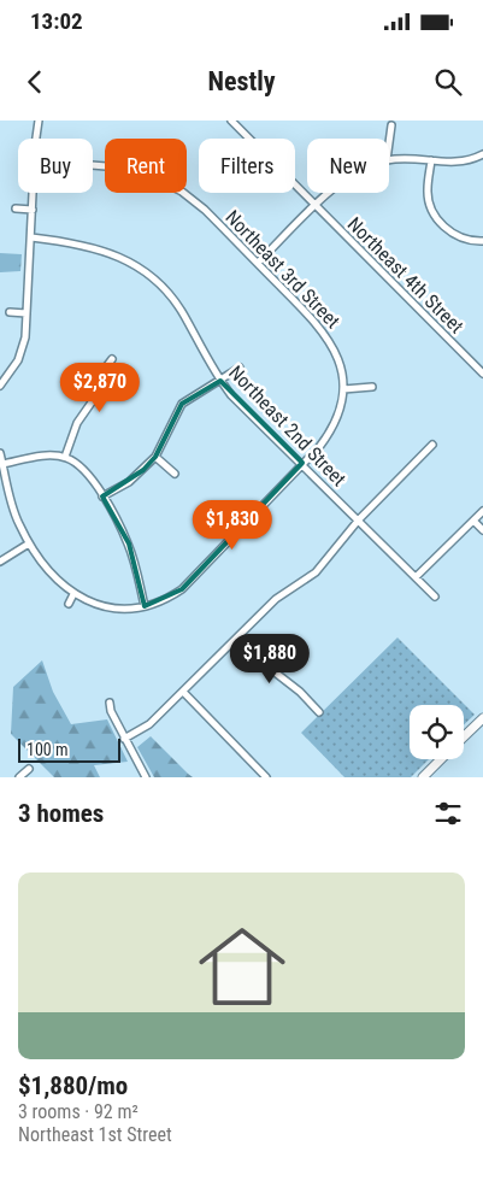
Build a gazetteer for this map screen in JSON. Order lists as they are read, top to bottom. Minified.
{"streets":{"street":["Northeast 3rd Street","Northeast 4th Street","Northeast 2nd Street"]},"crossings":[["Northeast 3rd Street","Northeast 2nd Street"]],"scale_bar":"100 m","page":{"status":"13:02","header":"Nestly","chip":["Buy","Rent","Filters","New"],"price":["$2,870","$1,830","$1,880"],"scale":"100 m","heading":"3 homes","list":[{"name":"$1,880/mo","note":"3 rooms · 92 m² · Northeast 1st Street"}]}}
